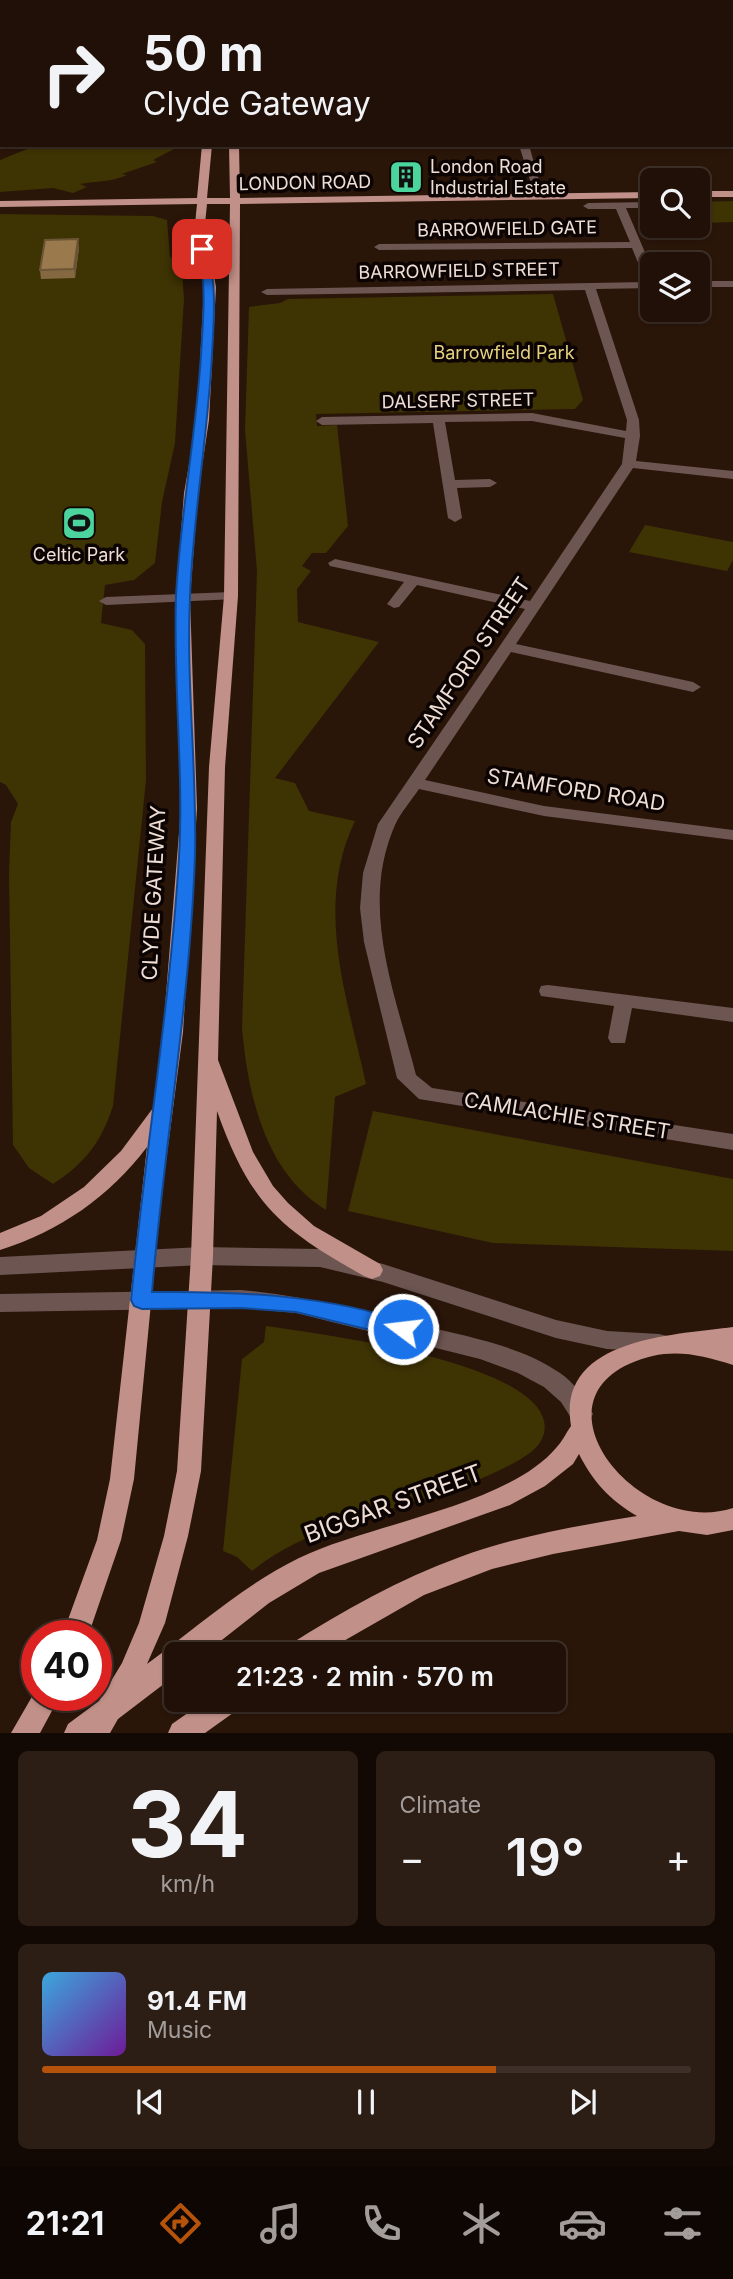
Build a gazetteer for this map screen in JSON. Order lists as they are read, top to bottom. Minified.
{"streets":{"main road":["LONDON ROAD","CLYDE GATEWAY","BIGGAR STREET"],"street":["BARROWFIELD GATE","BARROWFIELD STREET","DALSERF STREET","STAMFORD STREET","STAMFORD ROAD","CAMLACHIE STREET"]},"crossings":[["LONDON ROAD","CLYDE GATEWAY"],["BARROWFIELD STREET","STAMFORD STREET"],["DALSERF STREET","STAMFORD STREET"],["STAMFORD STREET","STAMFORD ROAD"],["STAMFORD STREET","CAMLACHIE STREET"]],"parks":["Barrowfield Park"],"places":{"building":["London Road Industrial Estate"],"sports":["Celtic Park"]},"page":{"turn":["50 m","Clyde Gateway"],"limit":"40","trip":"21:23 · 2 min · 570 m","tile":[["34","km/h"],"Climate"],"heat":["−","19°","+"],"song":["91.4 FM","Music"],"tabs":"21:21"}}
